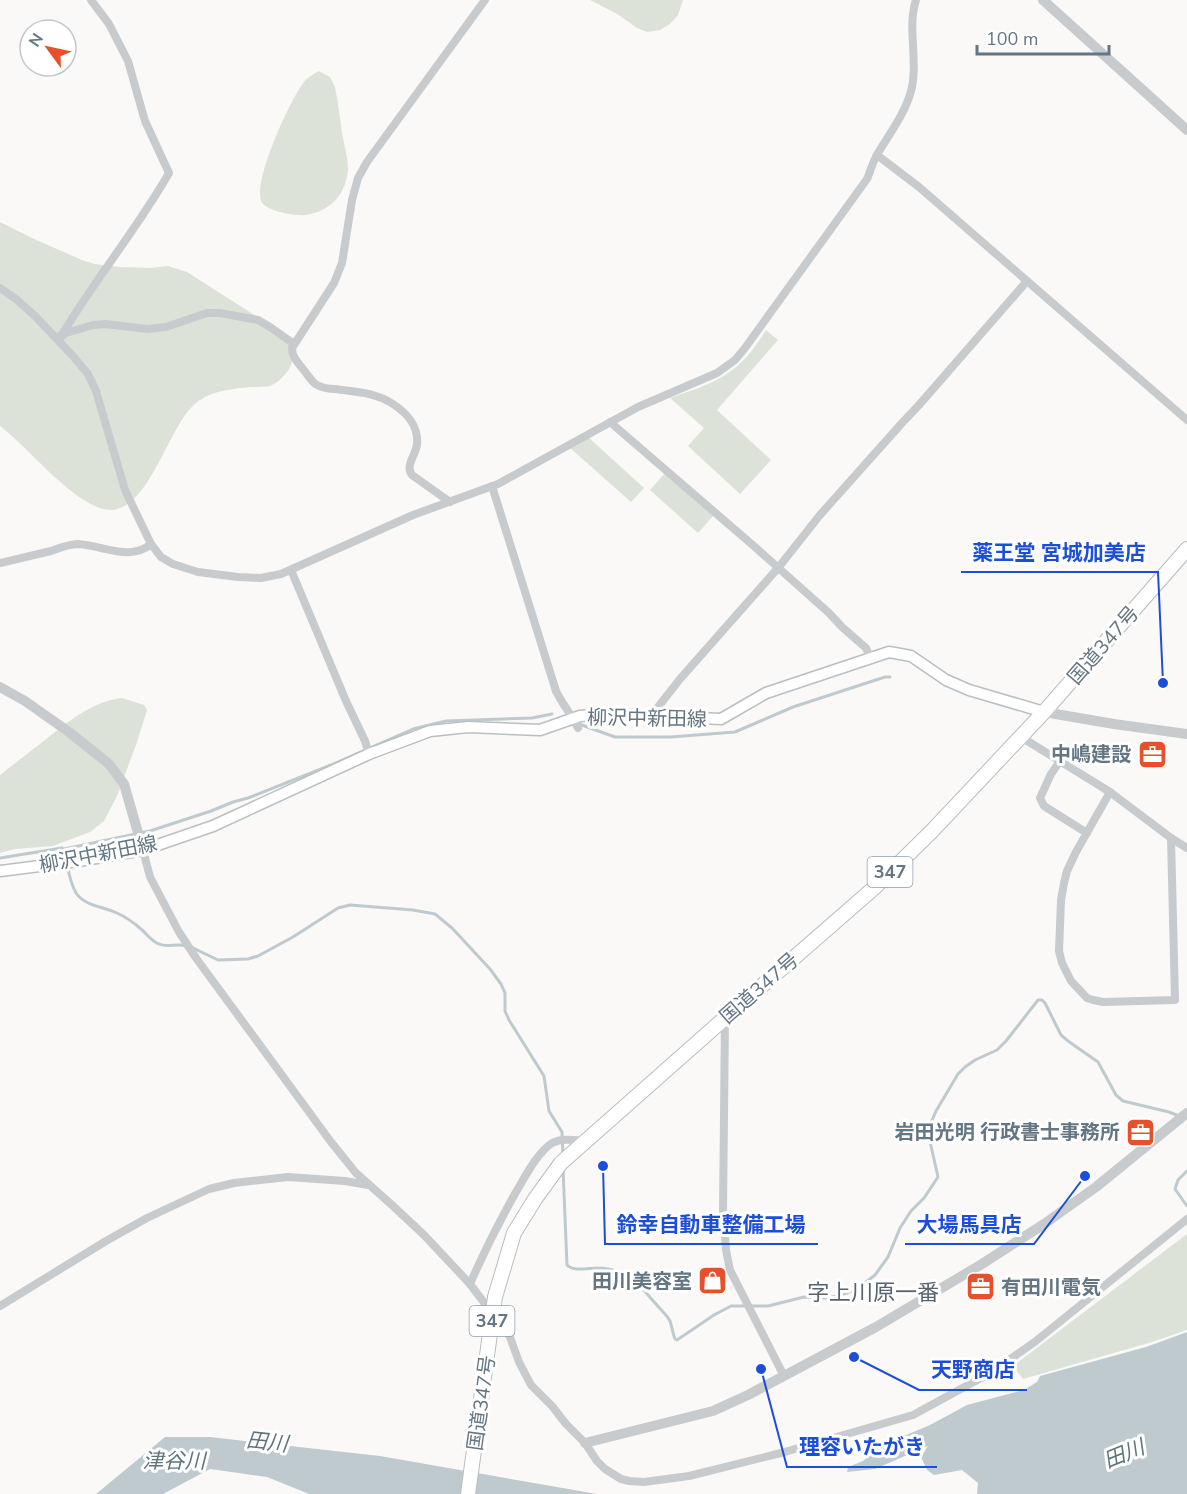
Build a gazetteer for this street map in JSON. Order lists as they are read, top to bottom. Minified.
{"streets":{"highway":["国道347号","347"],"main road":["柳沢中新田線"]},"crossings":[["国道347号","柳沢中新田線"]],"districts":["字上川原一番"],"water":["田川","津谷川"],"places":{"other":["薬王堂 宮城加美店","鈴幸自動車整備工場","大場馬具店","天野商店","理容いたがき"],"office":["中嶋建設","岩田光明 行政書士事務所","有田川電気"],"shop":["田川美容室"]},"scale_bar":"100 m","north":"top left"}
